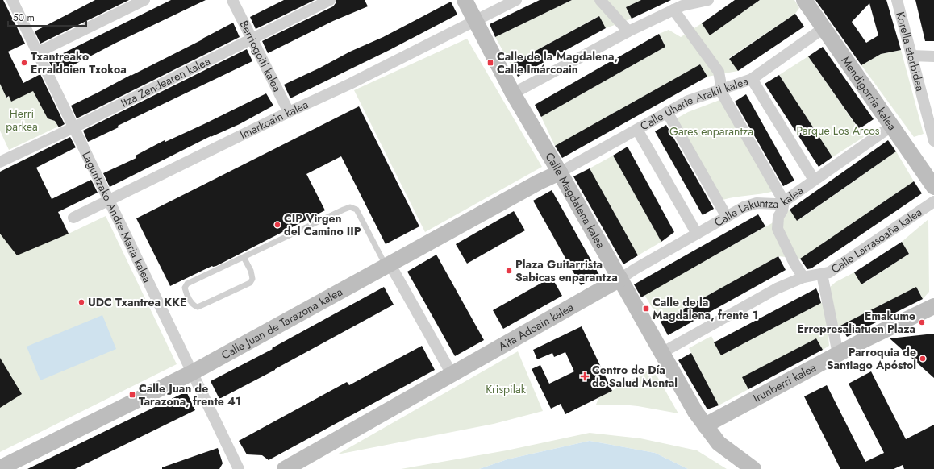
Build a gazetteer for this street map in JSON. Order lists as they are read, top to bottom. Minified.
{"streets":{"street":["Korella etorbidea","Berriogoiti kalea","Itza Zendearen kalea","Mendigorria kalea","Calle Uharte Arakil kalea","Imarkoain kalea","Calle Magdalena kalea","Calle Lakuntza kalea","Laguntzako Andre Maria kalea","Calle Larrasoaña kalea","Calle Juan de Tarazona kalea","Aita Adoain kalea","Irunberri kalea"]},"crossings":[["Berriogoiti kalea","Itza Zendearen kalea"],["Berriogoiti kalea","Imarkoain kalea"],["Itza Zendearen kalea","Laguntzako Andre Maria kalea"],["Mendigorria kalea","Calle Uharte Arakil kalea"],["Mendigorria kalea","Calle Lakuntza kalea"],["Calle Uharte Arakil kalea","Calle Magdalena kalea"],["Calle Uharte Arakil kalea","Calle Juan de Tarazona kalea"],["Imarkoain kalea","Calle Magdalena kalea"],["Imarkoain kalea","Laguntzako Andre Maria kalea"],["Calle Magdalena kalea","Calle Lakuntza kalea"],["Calle Magdalena kalea","Calle Larrasoaña kalea"],["Calle Magdalena kalea","Calle Juan de Tarazona kalea"],["Calle Magdalena kalea","Aita Adoain kalea"],["Calle Magdalena kalea","Irunberri kalea"],["Calle Lakuntza kalea","Aita Adoain kalea"],["Laguntzako Andre Maria kalea","Calle Juan de Tarazona kalea"]],"parks":["Herri parkea","Parque Los Arcos","Gares enparantza","Krispilak"],"places":{"other":["Txantreako Erraldoien Txokoa","CIP Virgen del Camino IIP","Plaza Guitarrista Sabicas enparantza","UDC Txantrea KKE","Emakume Errepresaliatuen Plaza","Parroquia de Santiago Apóstol"],"transit":["Calle de la Magdalena, Calle Imárcoain","Calle de la Magdalena, frente 1","Calle Juan de Tarazona, frente 41"],"health":["Centro de Día de Salud Mental"]},"scale_bar":"50 m"}
